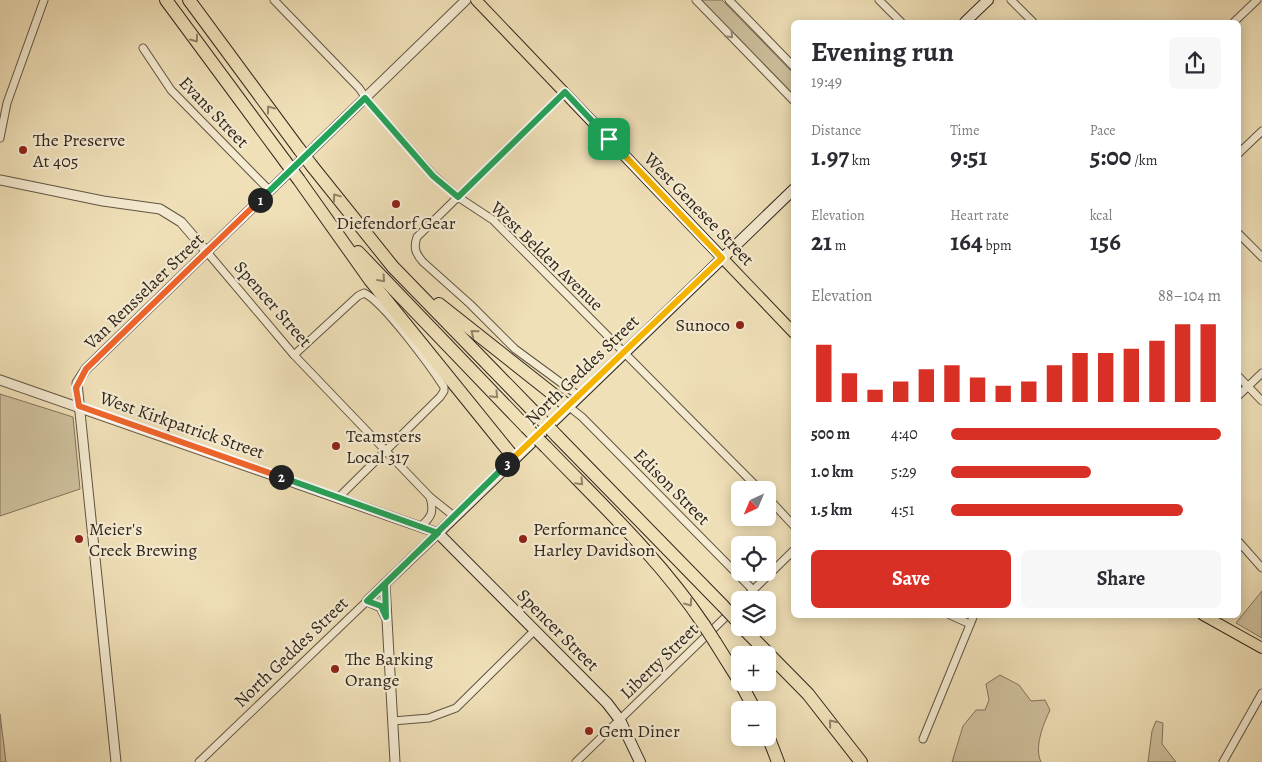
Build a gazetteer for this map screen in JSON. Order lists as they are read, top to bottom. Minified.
{"streets":{"main road":["West Genesee Street","Spencer Street","North Geddes Street"],"street":["Evans Street","West Belden Avenue","Van Rensselaer Street","West Kirkpatrick Street","Edison Street","Liberty Street"]},"crossings":[["Evans Street","Van Rensselaer Street"],["West Genesee Street","North Geddes Street"],["West Belden Avenue","Van Rensselaer Street"],["West Belden Avenue","North Geddes Street"],["Van Rensselaer Street","Spencer Street"],["Van Rensselaer Street","West Kirkpatrick Street"],["Spencer Street","North Geddes Street"],["Spencer Street","West Kirkpatrick Street"],["Spencer Street","Liberty Street"],["North Geddes Street","West Kirkpatrick Street"],["North Geddes Street","Edison Street"]],"places":["The Preserve At 405","Diefendorf Gear","Sunoco","Teamsters Local 317","Meier's Creek Brewing","Performance Harley Davidson","The Barking Orange","Gem Diner"],"north":"bottom left","page":{"heading":["Evening run","19:49"],"stats":[["Distance","1.97 km"],["Time","9:51"],["Pace","5:00 /km"],["Elevation","21 m"],["Heart rate","164 bpm"],["kcal","156"]],"pins":["1","3","2"],"chart":["Elevation","88–104 m"],"list":[{"name":"500 m","note":"4:40"},{"name":"1.0 km","note":"5:29"},{"name":"1.5 km","note":"4:51"}],"map_buttons":["+","−"],"buttons":["Save","Share"]}}
